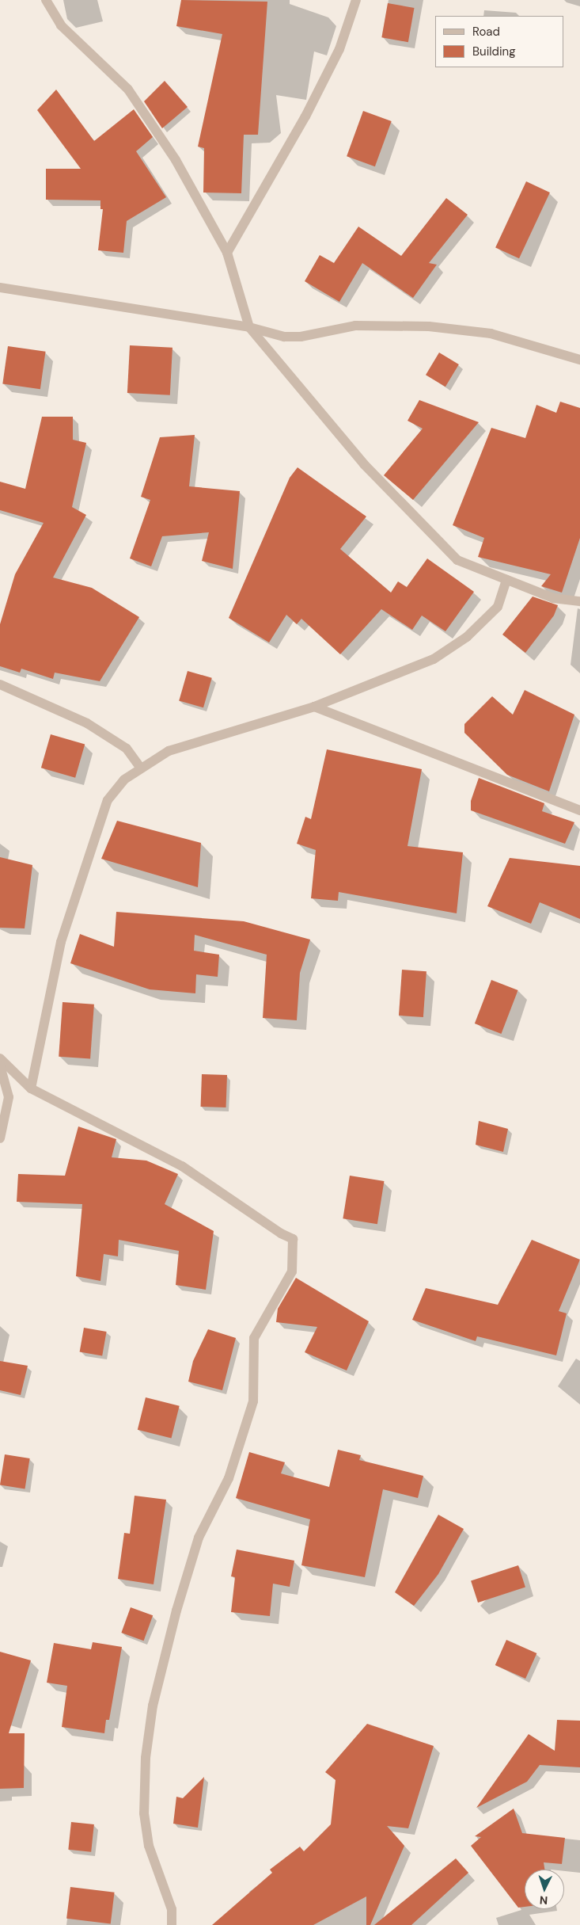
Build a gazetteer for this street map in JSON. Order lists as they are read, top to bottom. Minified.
{"legend":["Road","Building"],"north":"bottom"}
